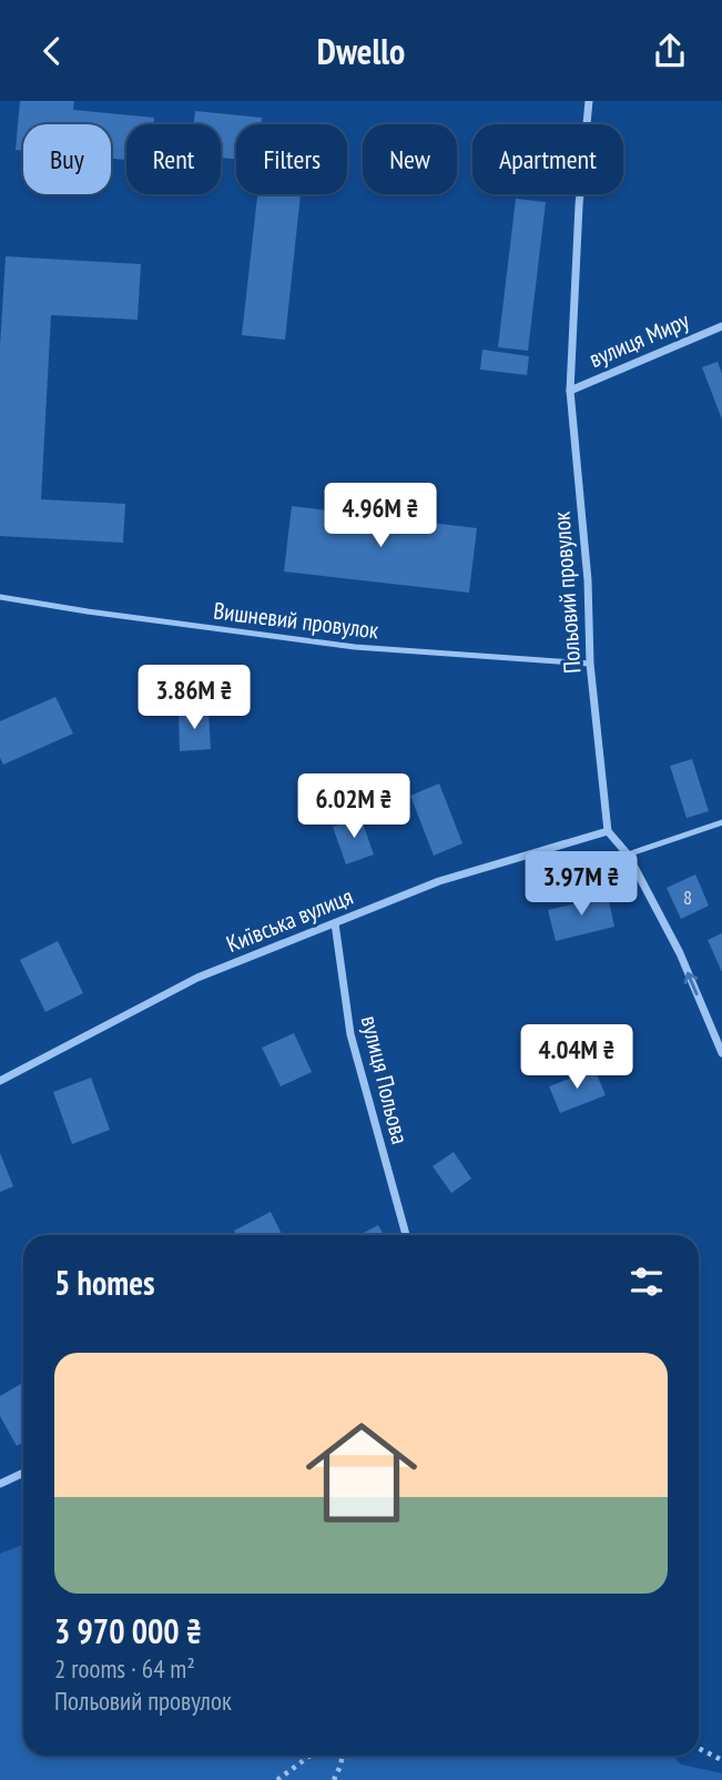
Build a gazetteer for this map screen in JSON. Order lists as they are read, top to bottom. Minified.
{"streets":{"street":["вулиця Миру","Польовий провулок","Київська вулиця","вулиця Польова"],"lane":["Вишневий провулок"]},"crossings":[["вулиця Миру","Польовий провулок"],["Польовий провулок","Вишневий провулок"],["Польовий провулок","Київська вулиця"],["Київська вулиця","вулиця Польова"]],"house_numbers":["8"],"page":{"header":"Dwello","chip":["Buy","Rent","Filters","New","Apartment"],"price":["4.96M ₴","3.86M ₴","6.02M ₴","3.97M ₴","4.04M ₴"],"heading":"5 homes","list":[{"name":"3 970 000 ₴","note":"2 rooms · 64 m² · Польовий провулок"}]}}
